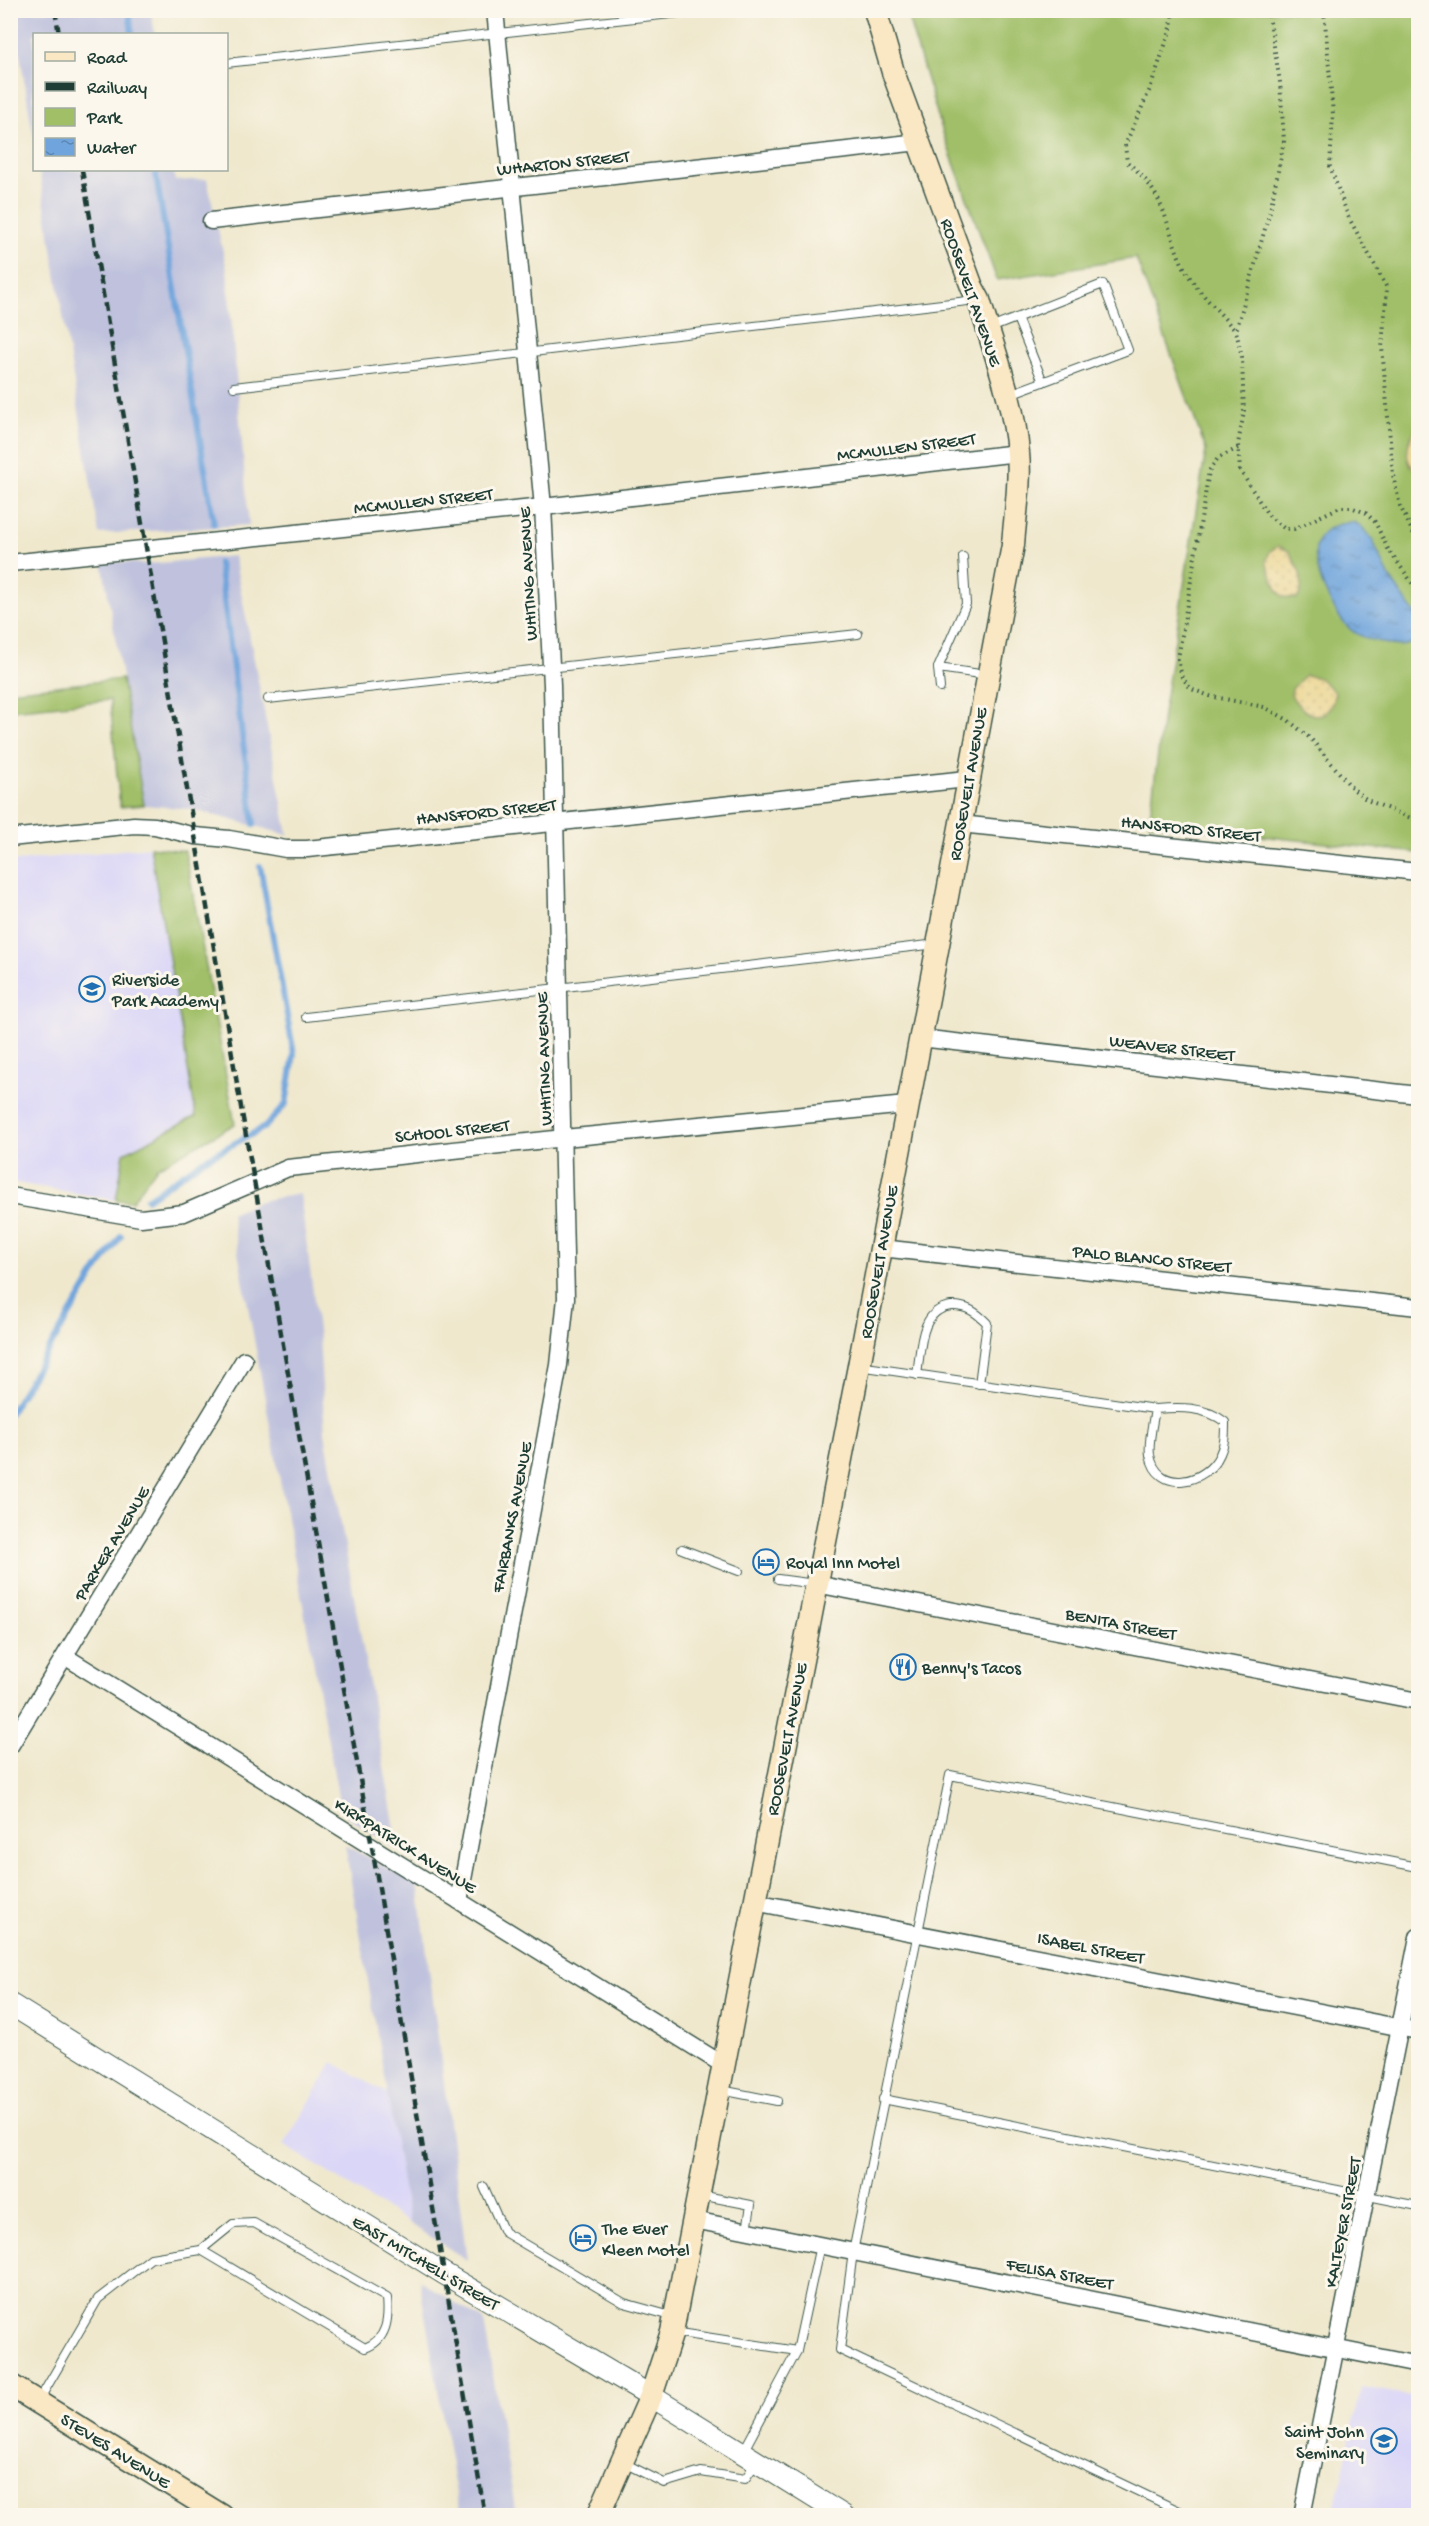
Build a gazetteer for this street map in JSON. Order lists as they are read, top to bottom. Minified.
{"streets":{"main road":["ROOSEVELT AVENUE","STEVES AVENUE"],"street":["WHARTON STREET","MCMULLEN STREET","WHITING AVENUE","HANSFORD STREET","WEAVER STREET","SCHOOL STREET","PALO BLANCO STREET","FAIRBANKS AVENUE","PARKER AVENUE","BENITA STREET","KIRKPATRICK AVENUE","ISABEL STREET","KALTEYER STREET","EAST MITCHELL STREET","FELISA STREET"]},"crossings":[["WHARTON STREET","ROOSEVELT AVENUE"],["WHARTON STREET","WHITING AVENUE"],["ROOSEVELT AVENUE","MCMULLEN STREET"],["ROOSEVELT AVENUE","HANSFORD STREET"],["ROOSEVELT AVENUE","WEAVER STREET"],["ROOSEVELT AVENUE","SCHOOL STREET"],["ROOSEVELT AVENUE","PALO BLANCO STREET"],["ROOSEVELT AVENUE","BENITA STREET"],["ROOSEVELT AVENUE","KIRKPATRICK AVENUE"],["ROOSEVELT AVENUE","ISABEL STREET"],["ROOSEVELT AVENUE","EAST MITCHELL STREET"],["ROOSEVELT AVENUE","FELISA STREET"],["MCMULLEN STREET","WHITING AVENUE"],["WHITING AVENUE","HANSFORD STREET"],["WHITING AVENUE","SCHOOL STREET"],["WHITING AVENUE","FAIRBANKS AVENUE"],["SCHOOL STREET","FAIRBANKS AVENUE"],["FAIRBANKS AVENUE","KIRKPATRICK AVENUE"],["PARKER AVENUE","KIRKPATRICK AVENUE"],["ISABEL STREET","KALTEYER STREET"],["KALTEYER STREET","FELISA STREET"]],"places":{"school or university":["Riverside Park Academy","Saint John Seminary"],"hotel":["Royal Inn Motel","The Ever Kleen Motel"],"restaurant":["Benny's Tacos"]},"legend":["Road","Railway","Park","Water"]}
